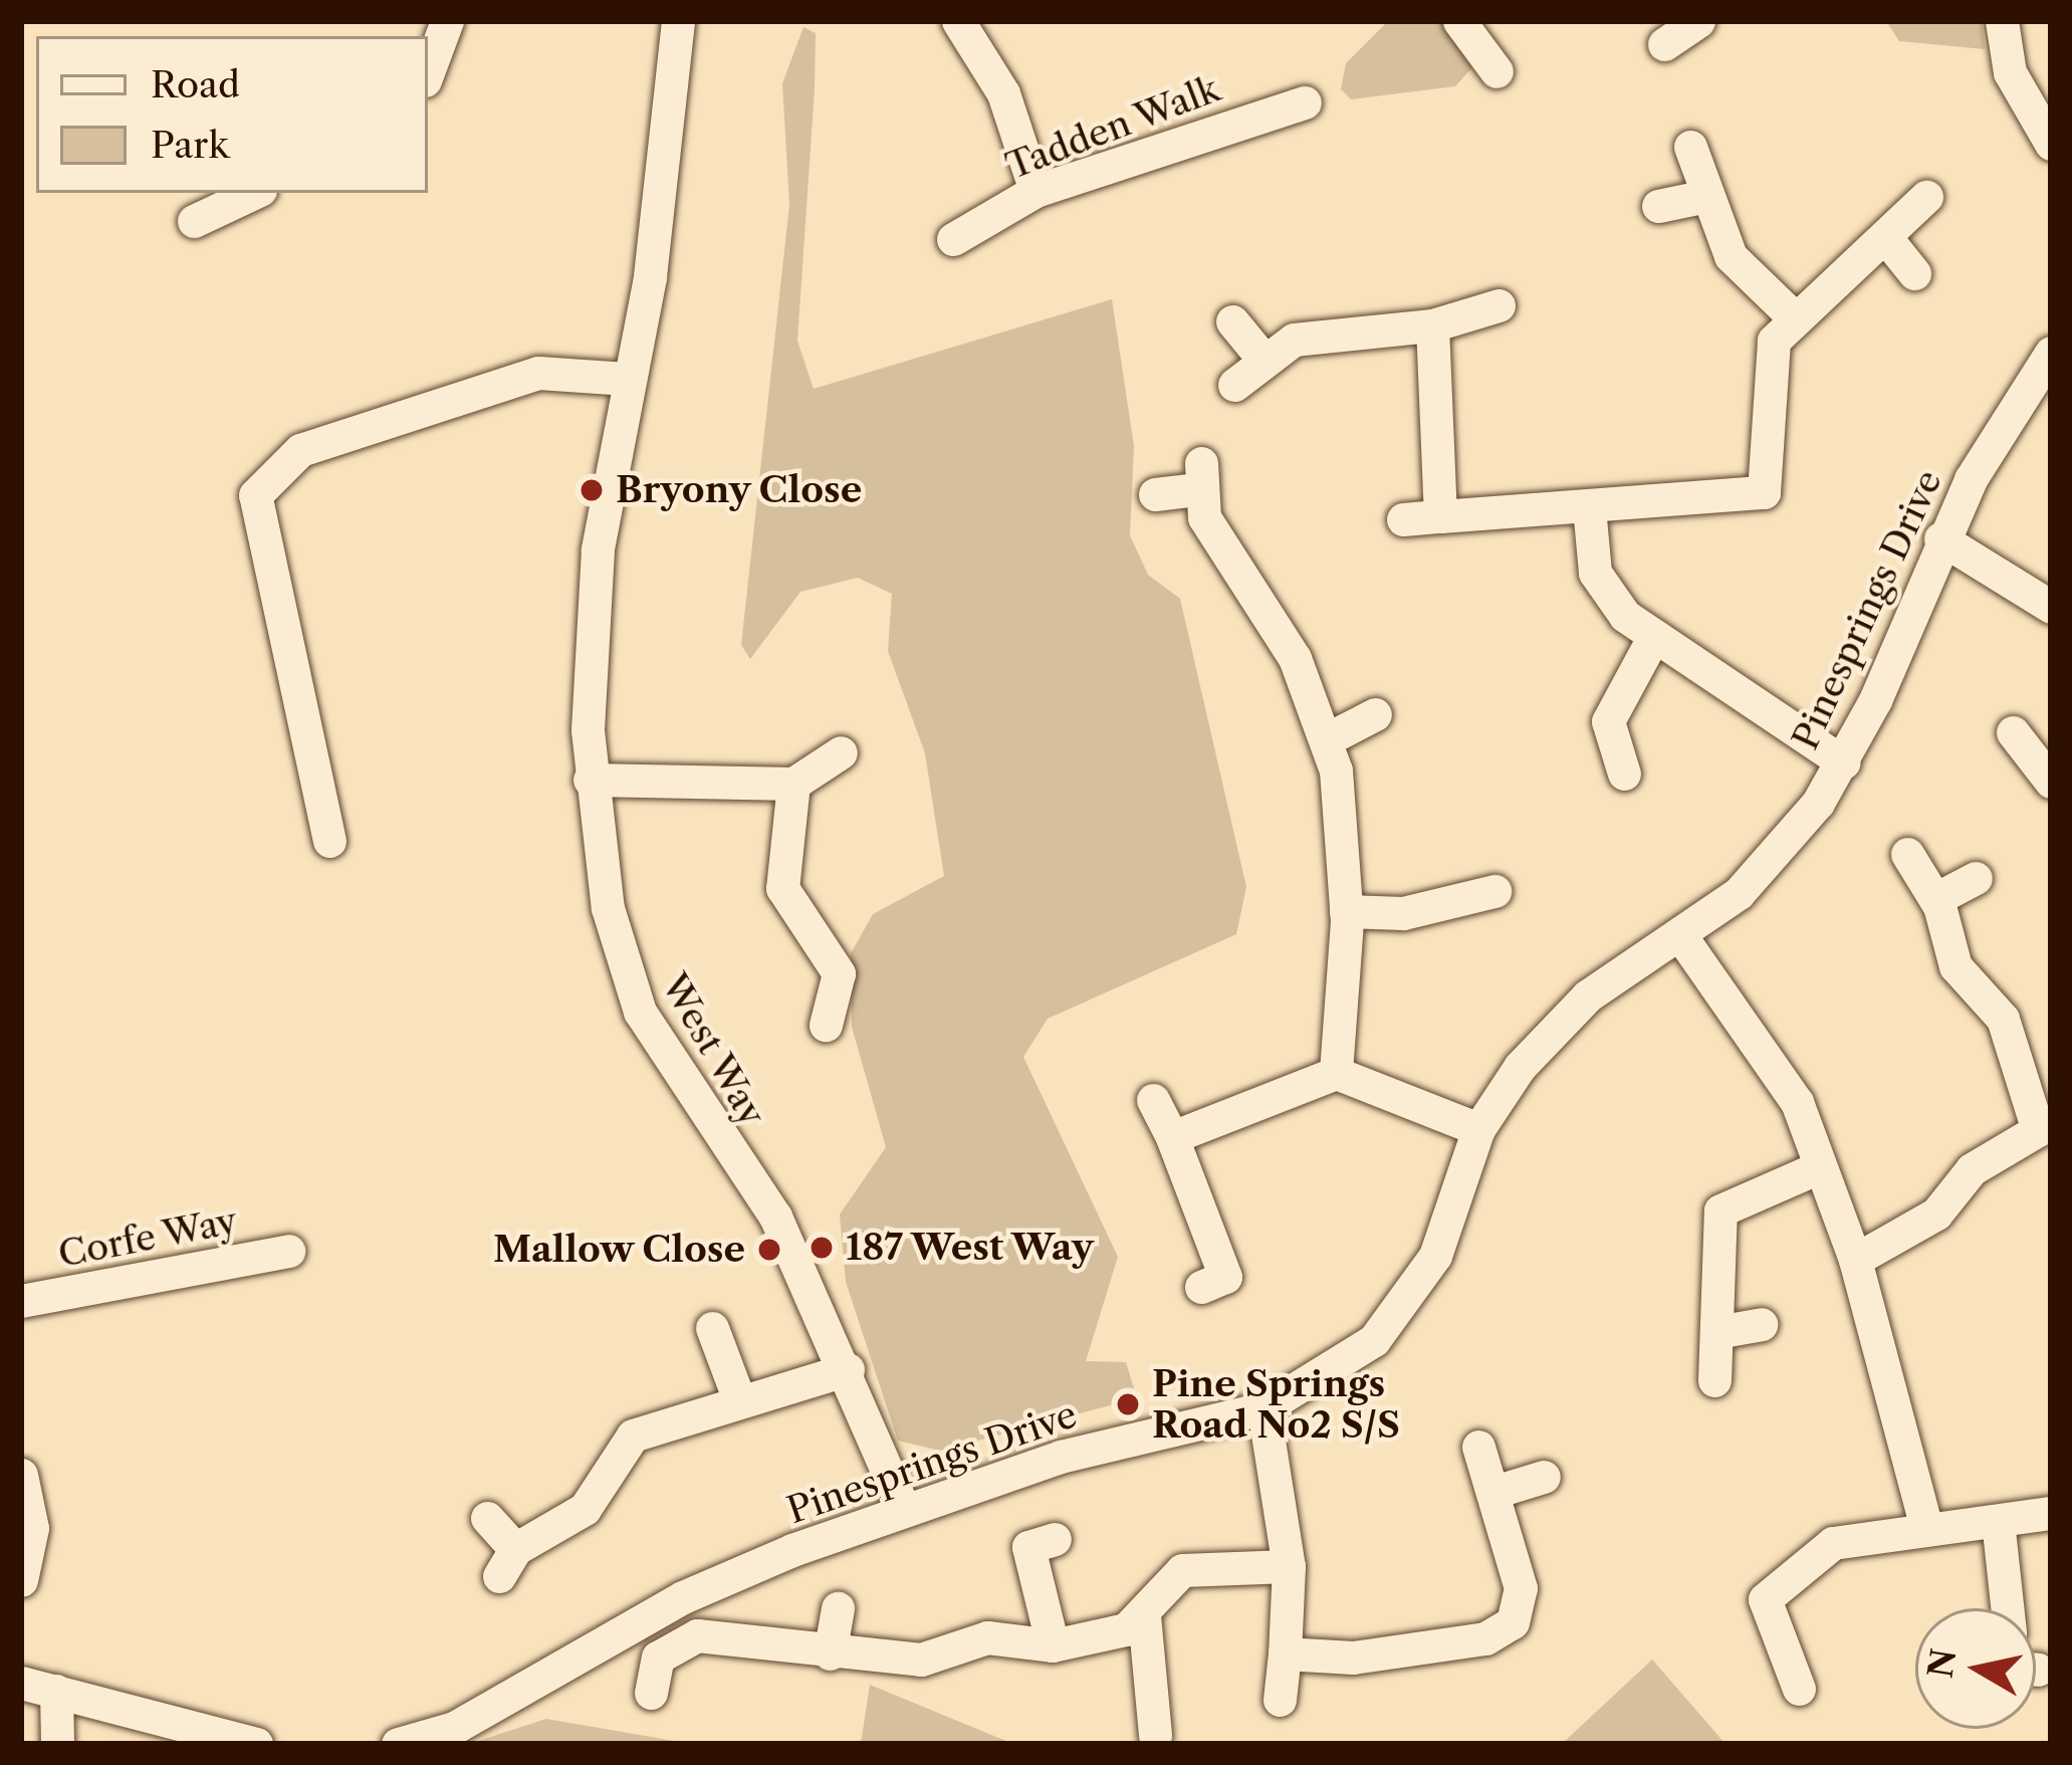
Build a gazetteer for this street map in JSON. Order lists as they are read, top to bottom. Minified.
{"streets":{"street":["Tadden Walk","Pinesprings Drive","West Way","Corfe Way"]},"crossings":[["Pinesprings Drive","West Way"]],"places":["Bryony Close","187 West Way","Mallow Close","Pine Springs Road No2 S/S"],"legend":["Road","Park"],"north":"left"}
